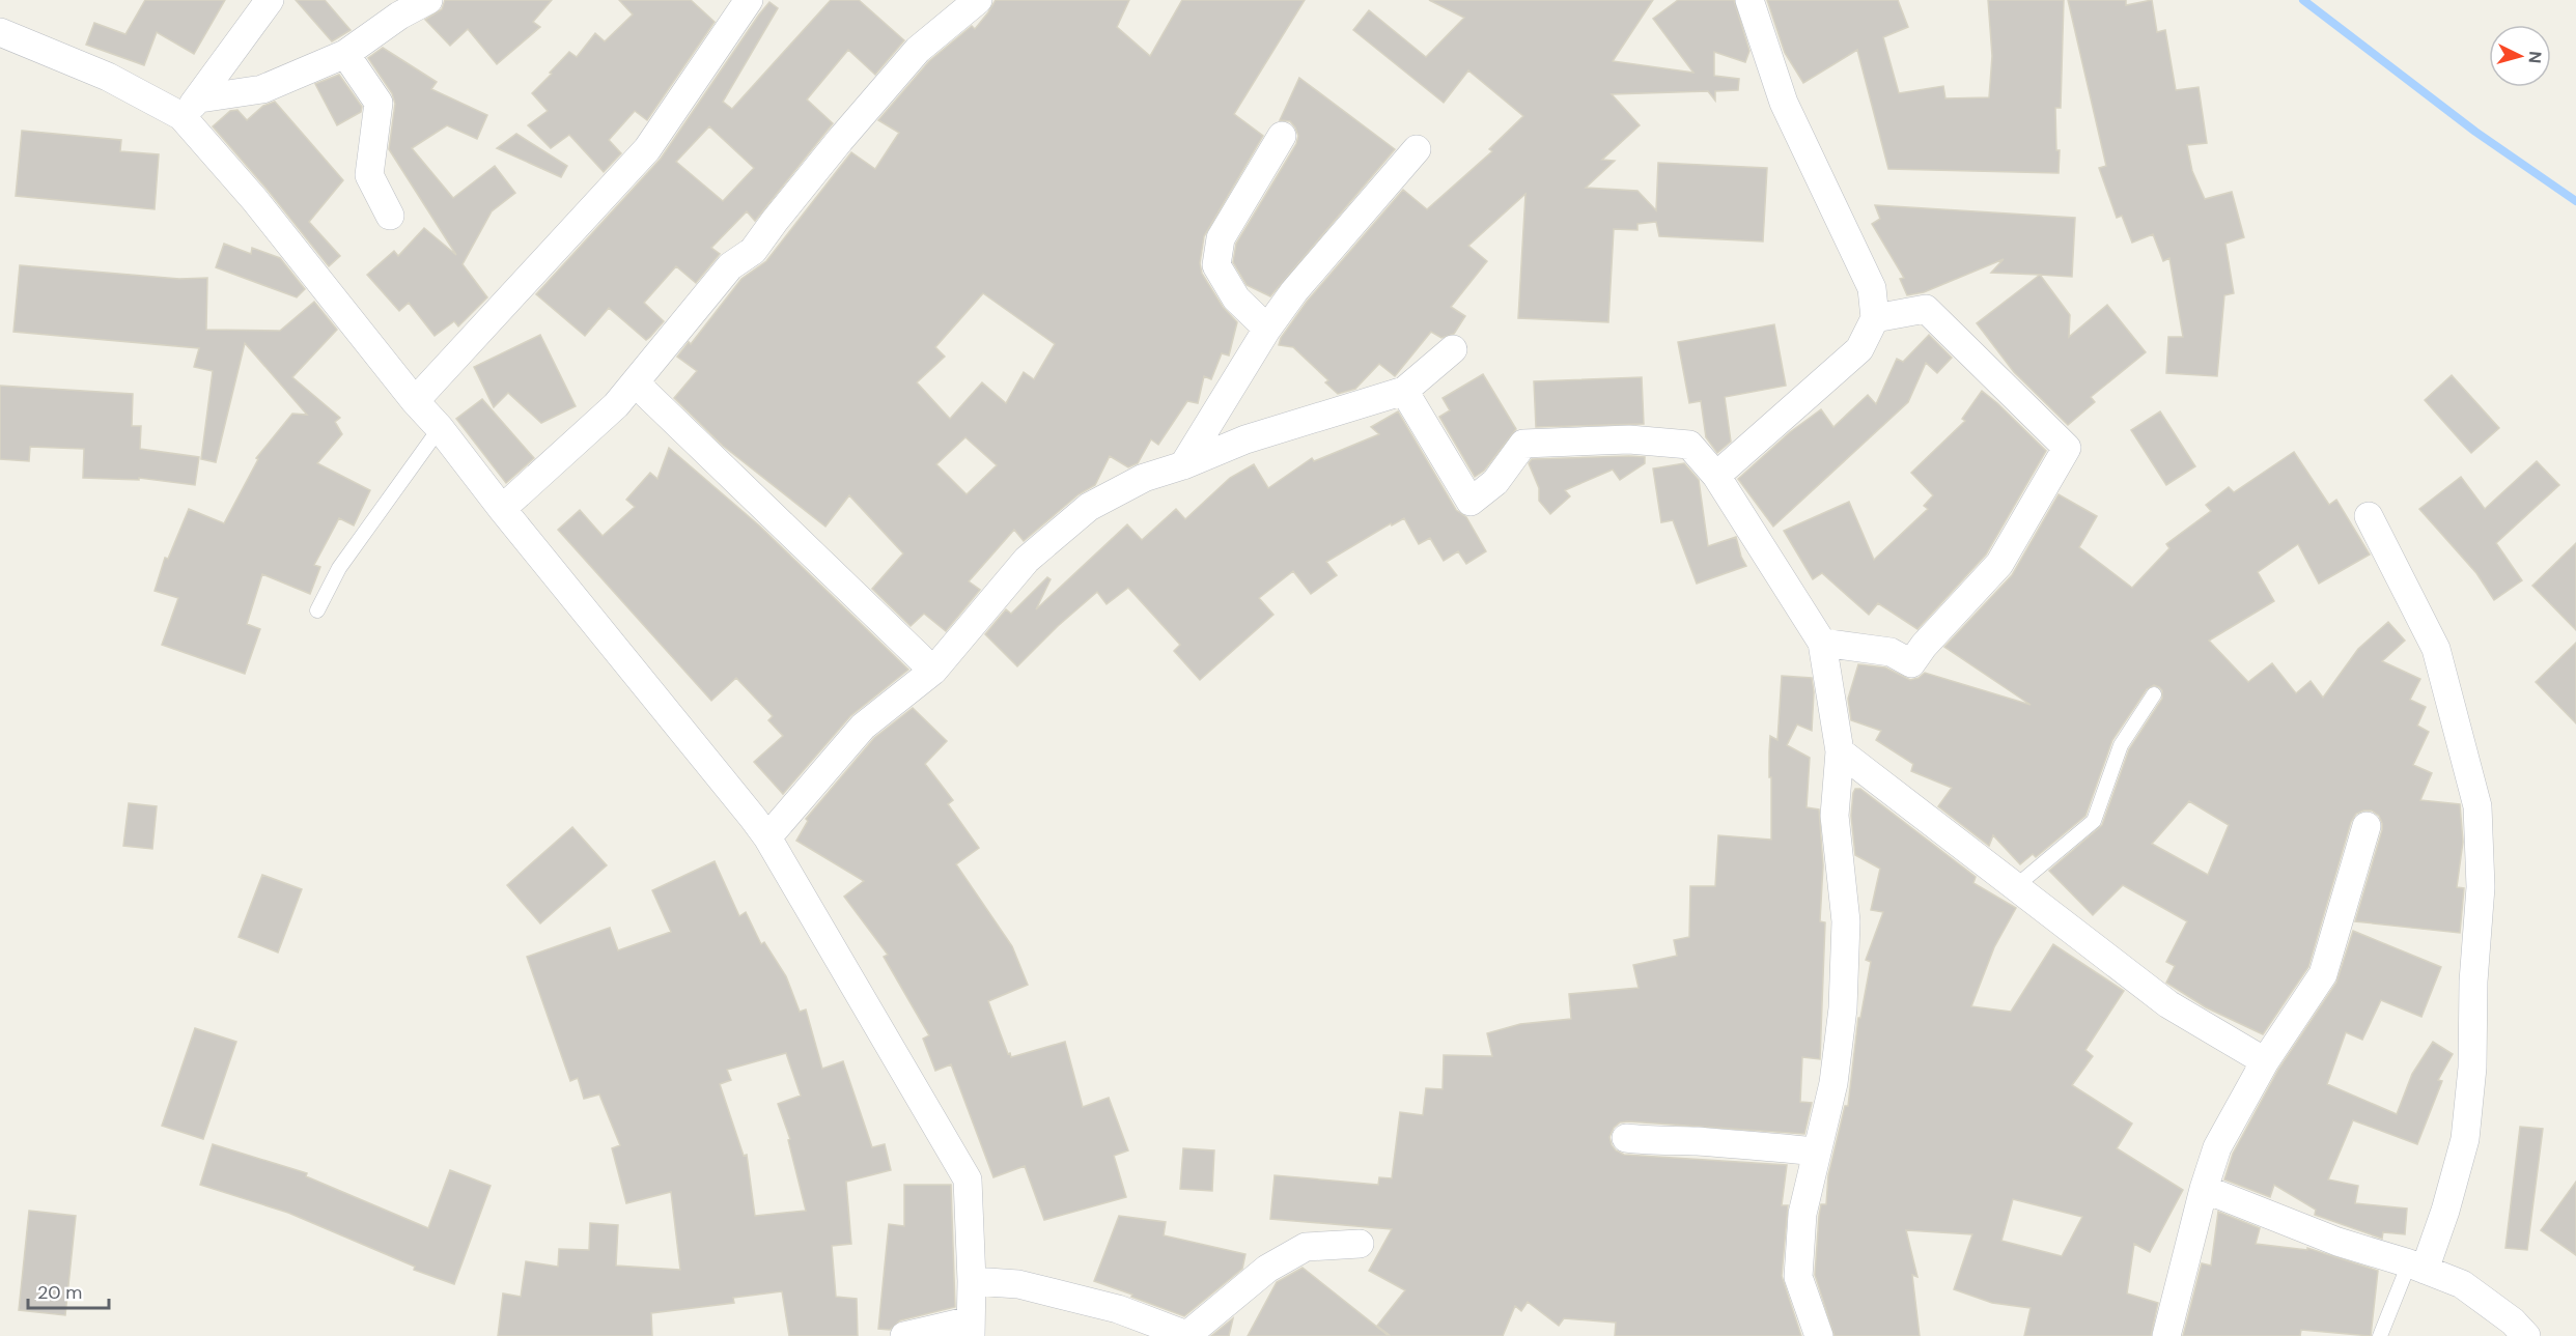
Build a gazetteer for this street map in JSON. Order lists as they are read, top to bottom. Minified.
{"scale_bar":"20 m","north":"right"}
